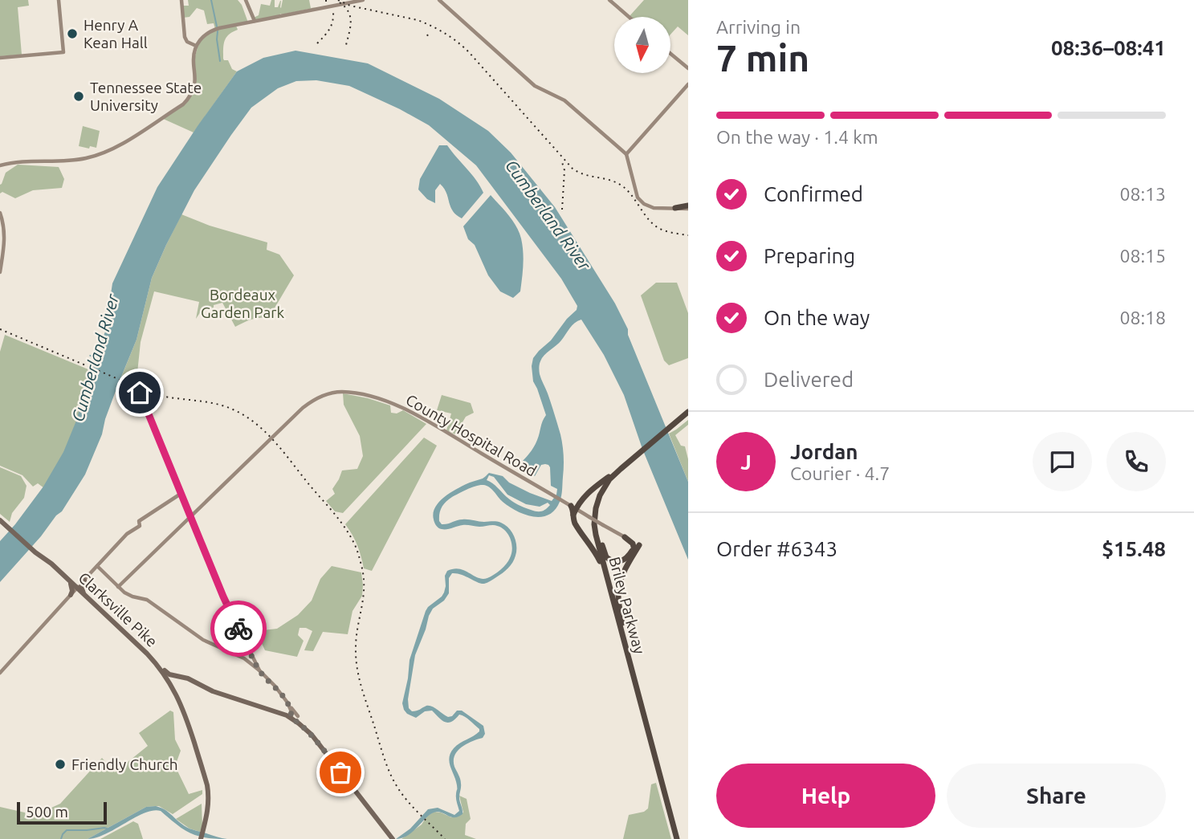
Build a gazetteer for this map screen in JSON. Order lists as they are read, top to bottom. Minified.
{"streets":{"highway":["Briley Parkway"],"main road":["County Hospital Road","Clarksville Pike"]},"crossings":[["County Hospital Road","Briley Parkway"]],"water":["Cumberland River"],"parks":["Bordeaux Garden Park"],"places":["Henry A Kean Hall","Tennessee State University","Friendly Church"],"scale_bar":"500 m","north":"bottom","page":{"heading":["7 min","Arriving in","08:36–08:41"],"panel":["Jordan","Courier · 4.7","Order #6343","$15.48"],"bar":"On the way · 1.4 km","list":[["Confirmed","08:13"],["Preparing","08:15"],["On the way","08:18"],"Delivered"],"round":"J","buttons":["Help","Share"],"scale":"500 m"}}
